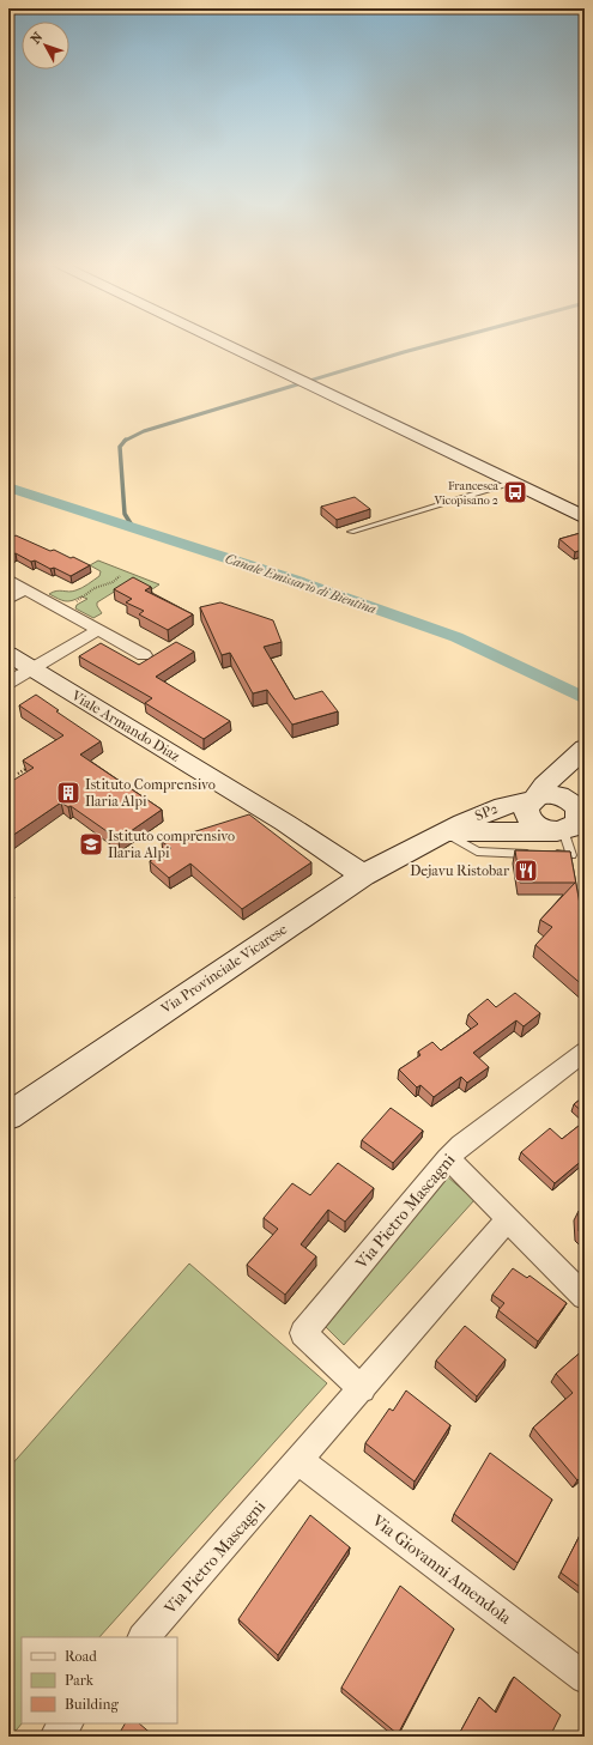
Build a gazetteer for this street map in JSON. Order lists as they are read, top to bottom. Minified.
{"streets":{"main road":["Viale Armando Diaz","SP2","Via Provinciale Vicarese"],"street":["Via Pietro Mascagni","Via Giovanni Amendola"]},"crossings":[["Viale Armando Diaz","Via Provinciale Vicarese"],["SP2","Via Provinciale Vicarese"],["Via Pietro Mascagni","Via Giovanni Amendola"]],"water":["Canale Emissario di Bientina"],"places":{"bus stop":["Francesca Vicopisano 2"],"building":["Istituto Comprensivo Ilaria Alpi"],"school or university":["Istituto comprensivo Ilaria Alpi"],"restaurant":["Dejavu Ristobar"]},"legend":["Road","Park","Building"],"north":"top left"}
